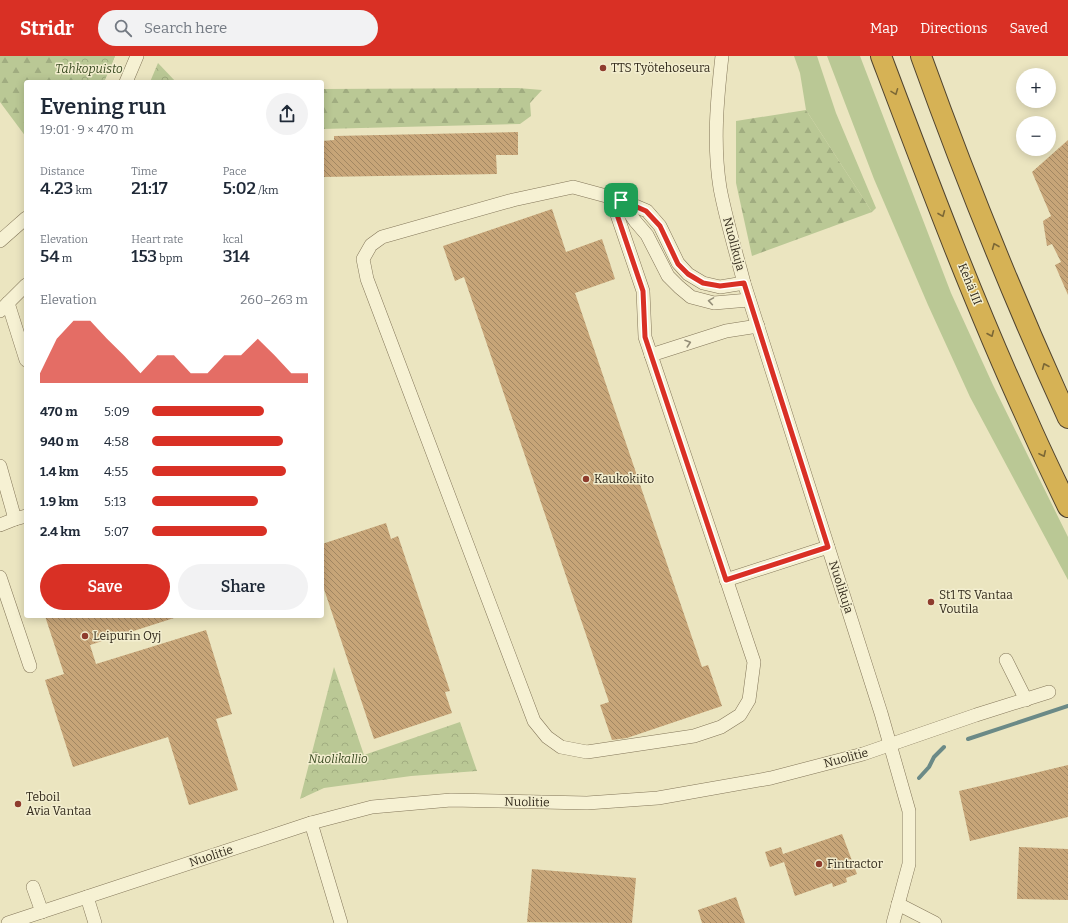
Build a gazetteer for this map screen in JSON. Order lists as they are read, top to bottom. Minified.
{"streets":{"highway":["Kehä III"],"street":["Nuolikuja","Nuolitie"]},"crossings":[["Nuolikuja","Nuolitie"]],"parks":["Tahkopuisto","Nuolikallio"],"places":["TTS Työtehoseura","Kaukokiito","St1 TS Vantaa Voutila","Leipurin Oyj","Teboil Avia Vantaa","Fintractor"],"page":{"header":"Stridr","search":"Search here","nav":["Map","Directions","Saved"],"map_buttons":["+","−"],"heading":["Evening run","19:01 · 9 × 470 m"],"stats":[["Distance","4.23 km"],["Time","21:17"],["Pace","5:02 /km"],["Elevation","54 m"],["Heart rate","153 bpm"],["kcal","314"]],"chart":["Elevation","260–263 m"],"list":[{"name":"470 m","note":"5:09"},{"name":"940 m","note":"4:58"},{"name":"1.4 km","note":"4:55"},{"name":"1.9 km","note":"5:13"},{"name":"2.4 km","note":"5:07"}],"buttons":["Save","Share"]}}
